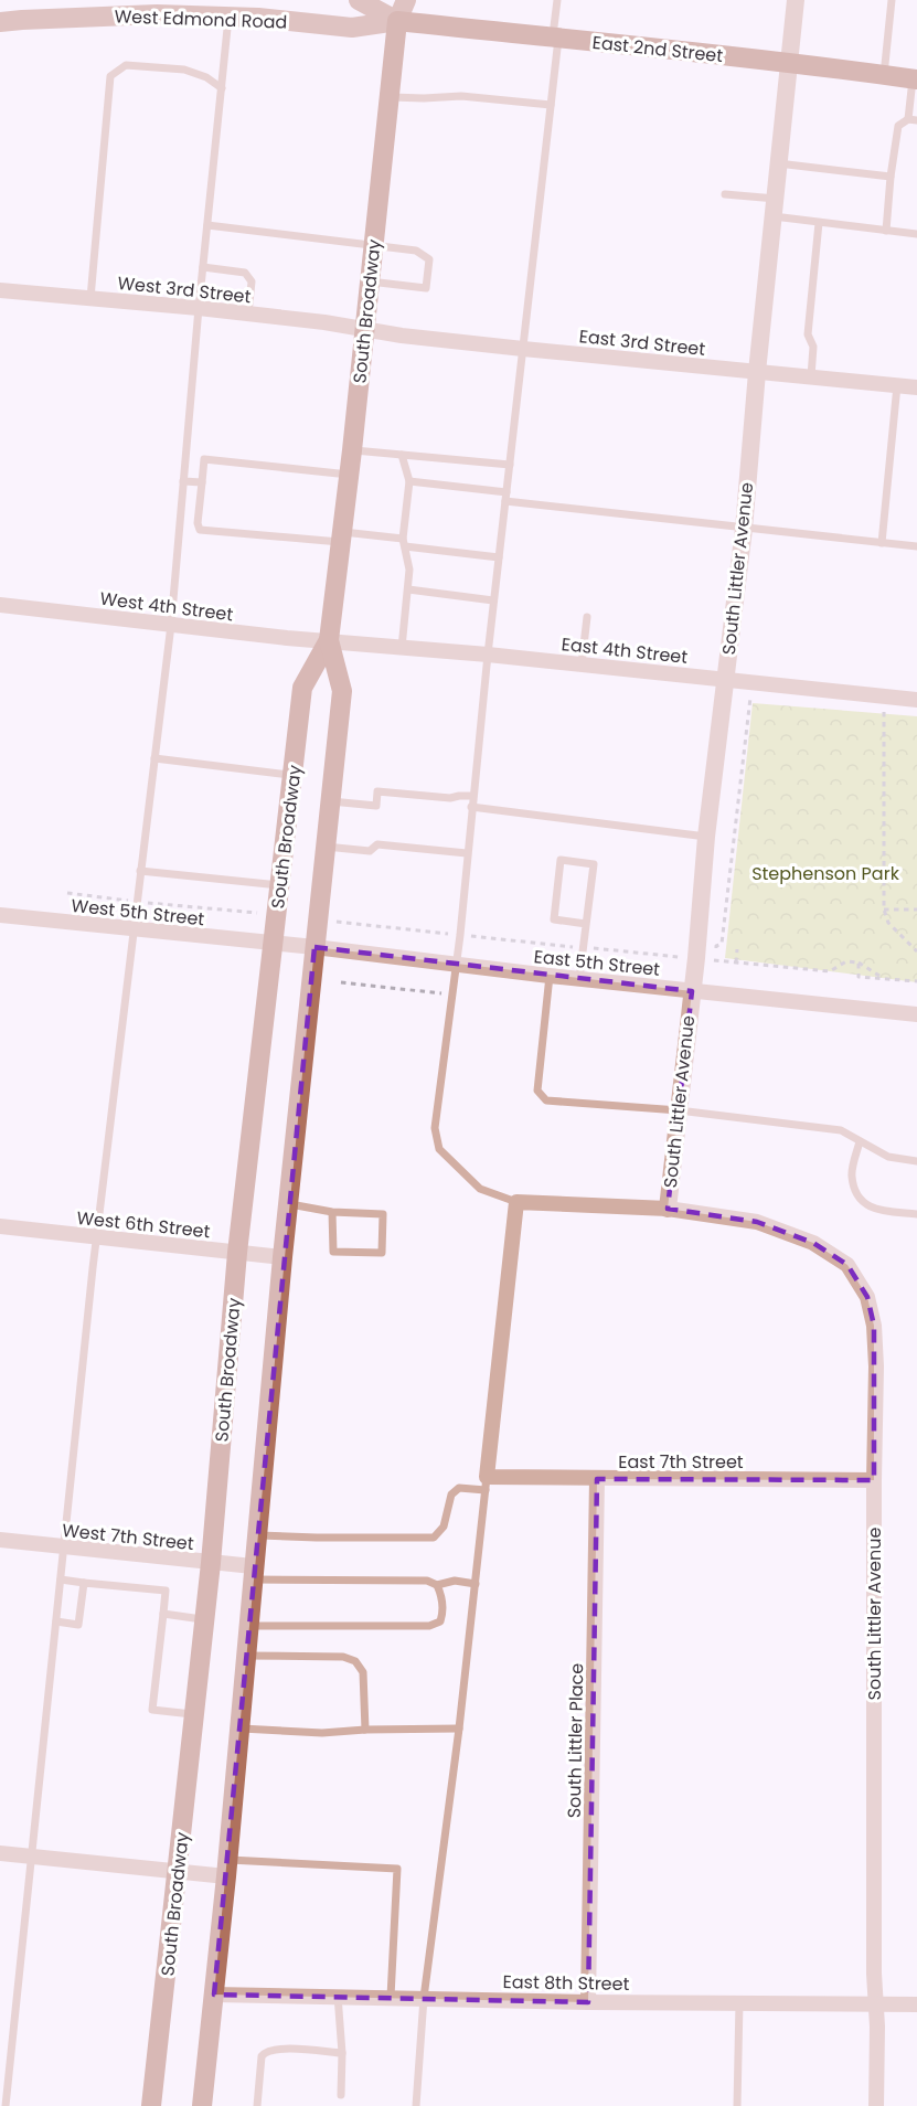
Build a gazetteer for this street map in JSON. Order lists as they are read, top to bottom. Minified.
{"streets":{"main road":["West Edmond Road","East 2nd Street","South Broadway"],"street":["West 3rd Street","East 3rd Street","South Littler Avenue","West 4th Street","East 4th Street","West 5th Street","East 5th Street","West 6th Street","East 7th Street","West 7th Street","South Littler Place","East 8th Street"]},"crossings":[["West Edmond Road","East 2nd Street"],["West Edmond Road","South Broadway"],["East 2nd Street","South Broadway"],["East 2nd Street","South Littler Avenue"],["West 3rd Street","South Broadway"],["West 3rd Street","East 3rd Street"],["South Broadway","East 3rd Street"],["South Broadway","West 4th Street"],["South Broadway","East 4th Street"],["South Broadway","West 5th Street"],["South Broadway","East 5th Street"],["South Broadway","West 6th Street"],["South Broadway","West 7th Street"],["South Broadway","East 8th Street"],["East 3rd Street","South Littler Avenue"],["South Littler Avenue","East 4th Street"],["South Littler Avenue","East 5th Street"],["South Littler Avenue","East 7th Street"],["South Littler Avenue","East 8th Street"],["West 4th Street","East 4th Street"],["West 5th Street","East 5th Street"],["East 7th Street","South Littler Place"],["South Littler Place","East 8th Street"]],"parks":["Stephenson Park"]}
